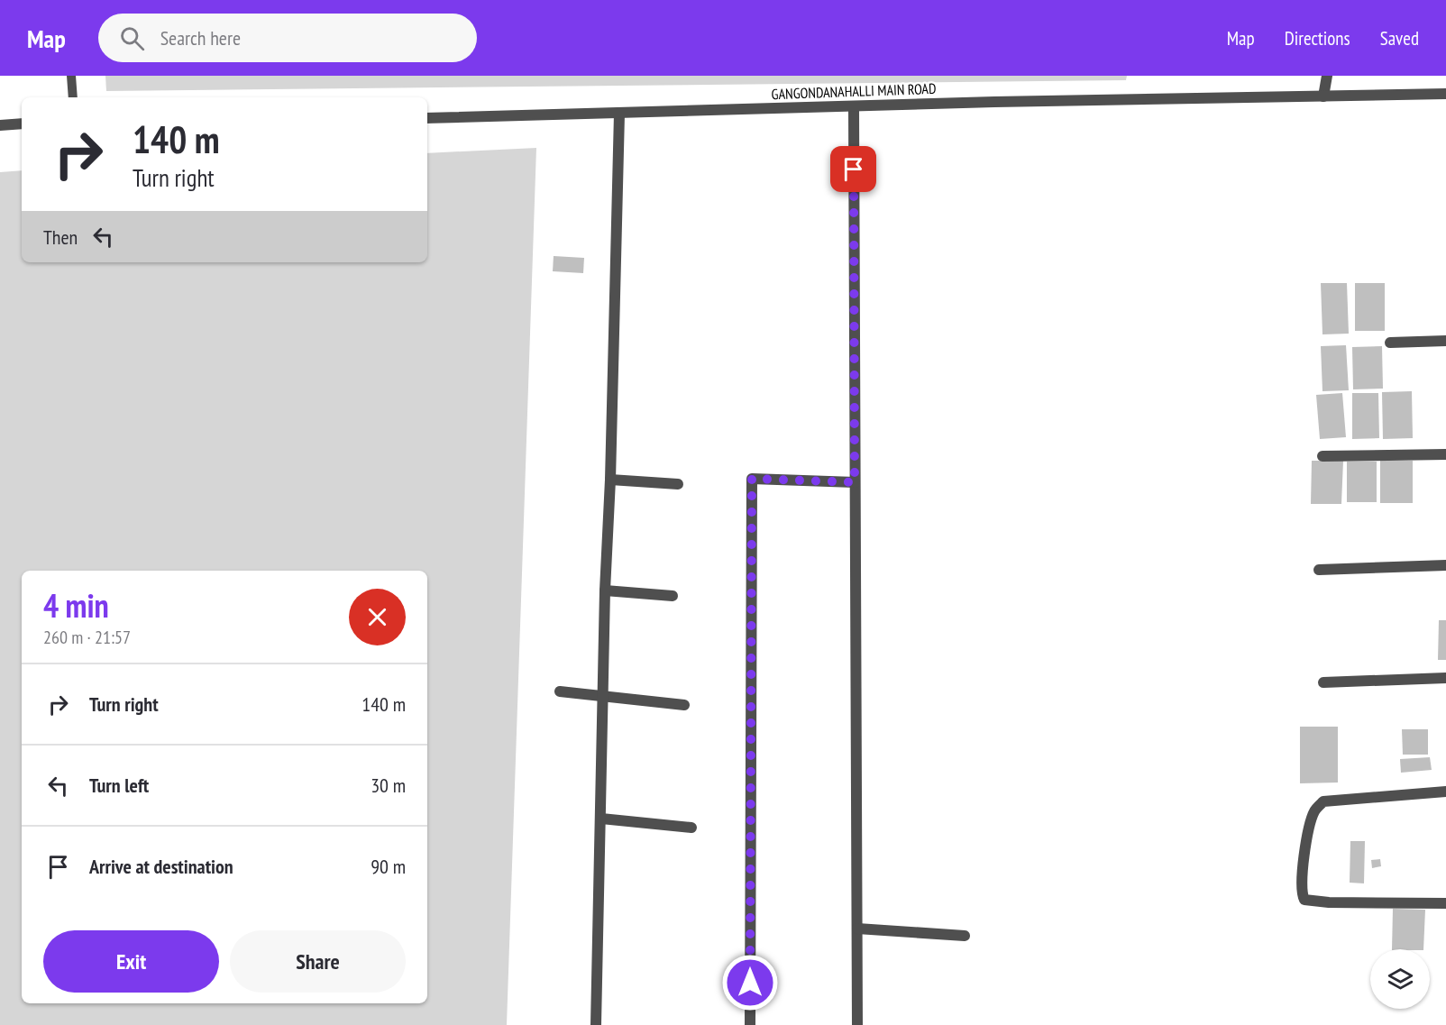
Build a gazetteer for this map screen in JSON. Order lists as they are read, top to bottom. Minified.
{"streets":{"street":["GANGONDANAHALLI MAIN ROAD"]},"page":{"header":"Map","search":"Search here","nav":["Map","Directions","Saved"],"turn":["140 m","Turn right"],"then":"Then","heading":["4 min","260 m · 21:57"],"list":[{"name":"Turn right","value":"140 m"},{"name":"Turn left","value":"30 m"},{"name":"Arrive at destination","value":"90 m"}],"buttons":["Exit","Share"]}}
